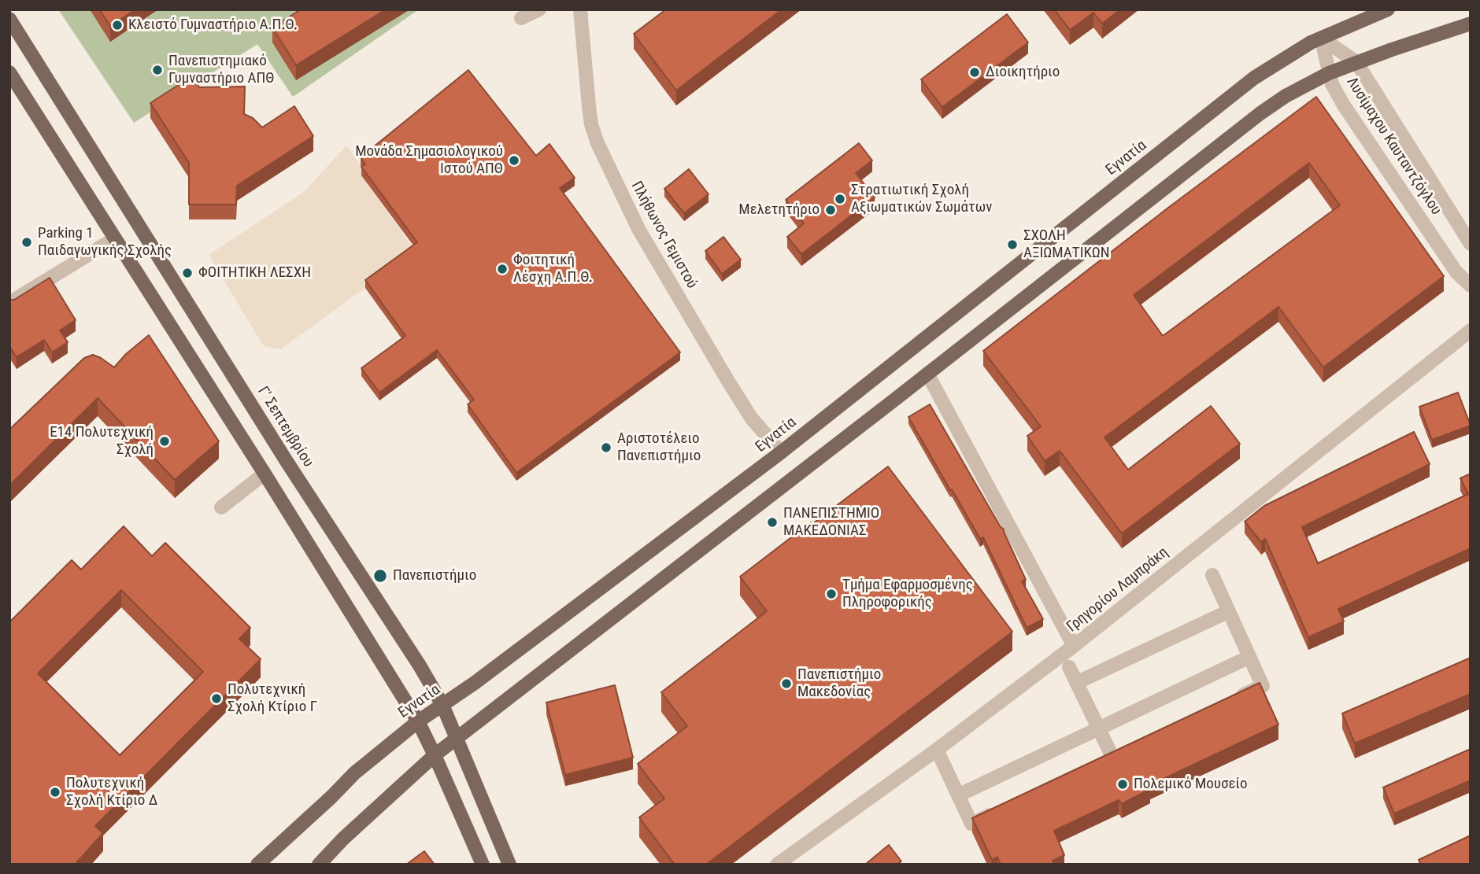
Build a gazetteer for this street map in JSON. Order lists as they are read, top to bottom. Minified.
{"streets":{"main road":["Εγνατία","Γ' Σεπτεμβρίου"],"street":["Λυσίμαχου Καυταντζόγλου","Πλήθωνος Γεμιστού","Γρηγορίου Λαμπράκη"]},"crossings":[["Λυσίμαχου Καυταντζόγλου","Εγνατία"],["Εγνατία","Πλήθωνος Γεμιστού"],["Εγνατία","Γ' Σεπτεμβρίου"]],"places":["Κλειστό Γυμναστήριο Α.Π.Θ.","Πανεπιστημιακό Γυμναστήριο ΑΠΘ","Διοικητήριο","Μονάδα Σημασιολογικού Ιστού ΑΠΘ","Στρατιωτική Σχολή Αξιωματικών Σωμάτων","Μελετητήριο","Parking 1 Παιδαγωγικής Σχολής","ΣΧΟΛΗ ΑΞΙΩΜΑΤΙΚΩΝ","Φοιτητική Λέσχη Α.Π.Θ.","ΦΟΙΤΗΤΙΚΗ ΛΕΣΧΗ","E14 Πολυτεχνική Σχολή","Αριστοτέλειο Πανεπιστήμιο","ΠΑΝΕΠΙΣΤΗΜΙΟ ΜΑΚΕΔΟΝΙΑΣ","Πανεπιστήμιο","Τμήμα Εφαρμοσμένης Πληροφορικής","Πανεπιστήμιο Μακεδονίας","Πολυτεχνική Σχολή Κτίριο Γ","Πολεμικό Μουσείο","Πολυτεχνική Σχολή Κτίριο Δ"]}
